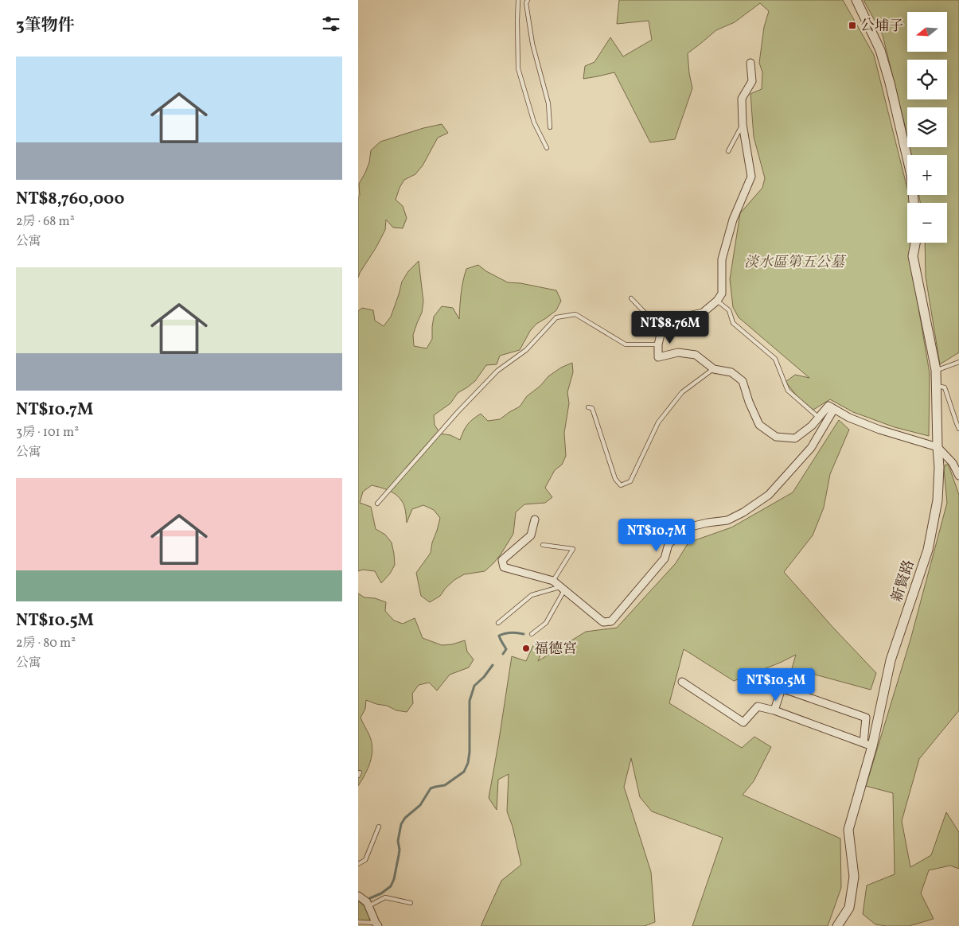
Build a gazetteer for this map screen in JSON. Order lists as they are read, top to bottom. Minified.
{"streets":{"street":["新賢路"]},"parks":["淡水區第五公墓"],"places":{"transit":["公埔子"],"other":["福德宮"]},"north":"left","page":{"heading":"3筆物件","map_buttons":["+","−"],"list":[{"name":"NT$8,760,000","note":"2房 · 68 m² · 公寓"},{"name":"NT$10.7M","note":"3房 · 101 m² · 公寓"},{"name":"NT$10.5M","note":"2房 · 80 m² · 公寓"}],"price":["NT$8.76M","NT$10.7M","NT$10.5M"]}}
